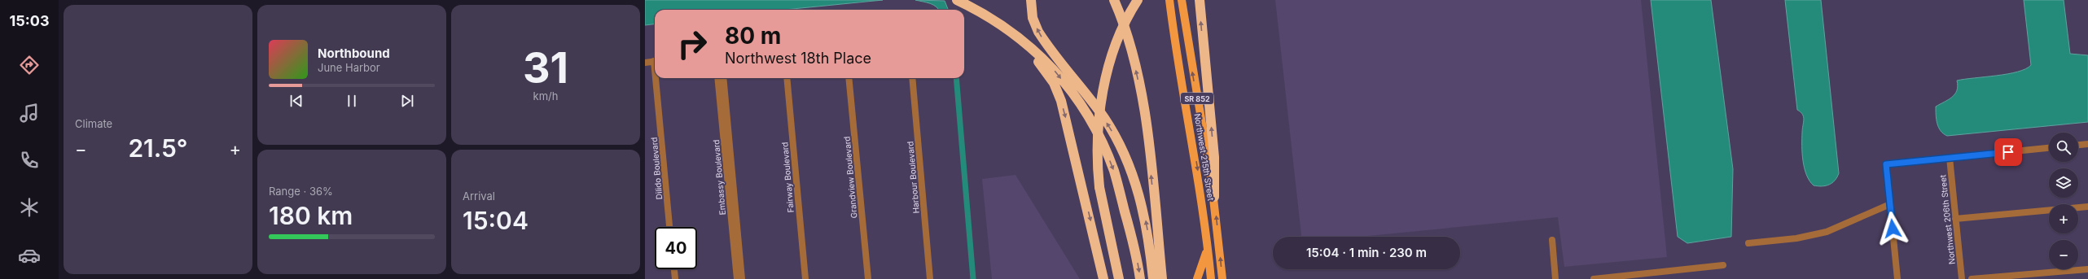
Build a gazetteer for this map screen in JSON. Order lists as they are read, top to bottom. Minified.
{"streets":{"main road":["SR 852","Northwest 215th Street"],"street":["Dilido Boulevard","Embassy Boulevard","Fairway Boulevard","Grandview Boulevard","Harbour Boulevard","Northwest 206th Street"]},"page":{"tabs":"15:03","tile":["Climate",["31","km/h"],["Range · 36%","180 km"],["Arrival","15:04"]],"turn":["80 m","Northwest 18th Place"],"song":["Northbound","June Harbor"],"map_buttons":["+","−"],"heat":["−","21.5°","+"],"limit":"40","trip":"15:04 · 1 min · 230 m"}}
